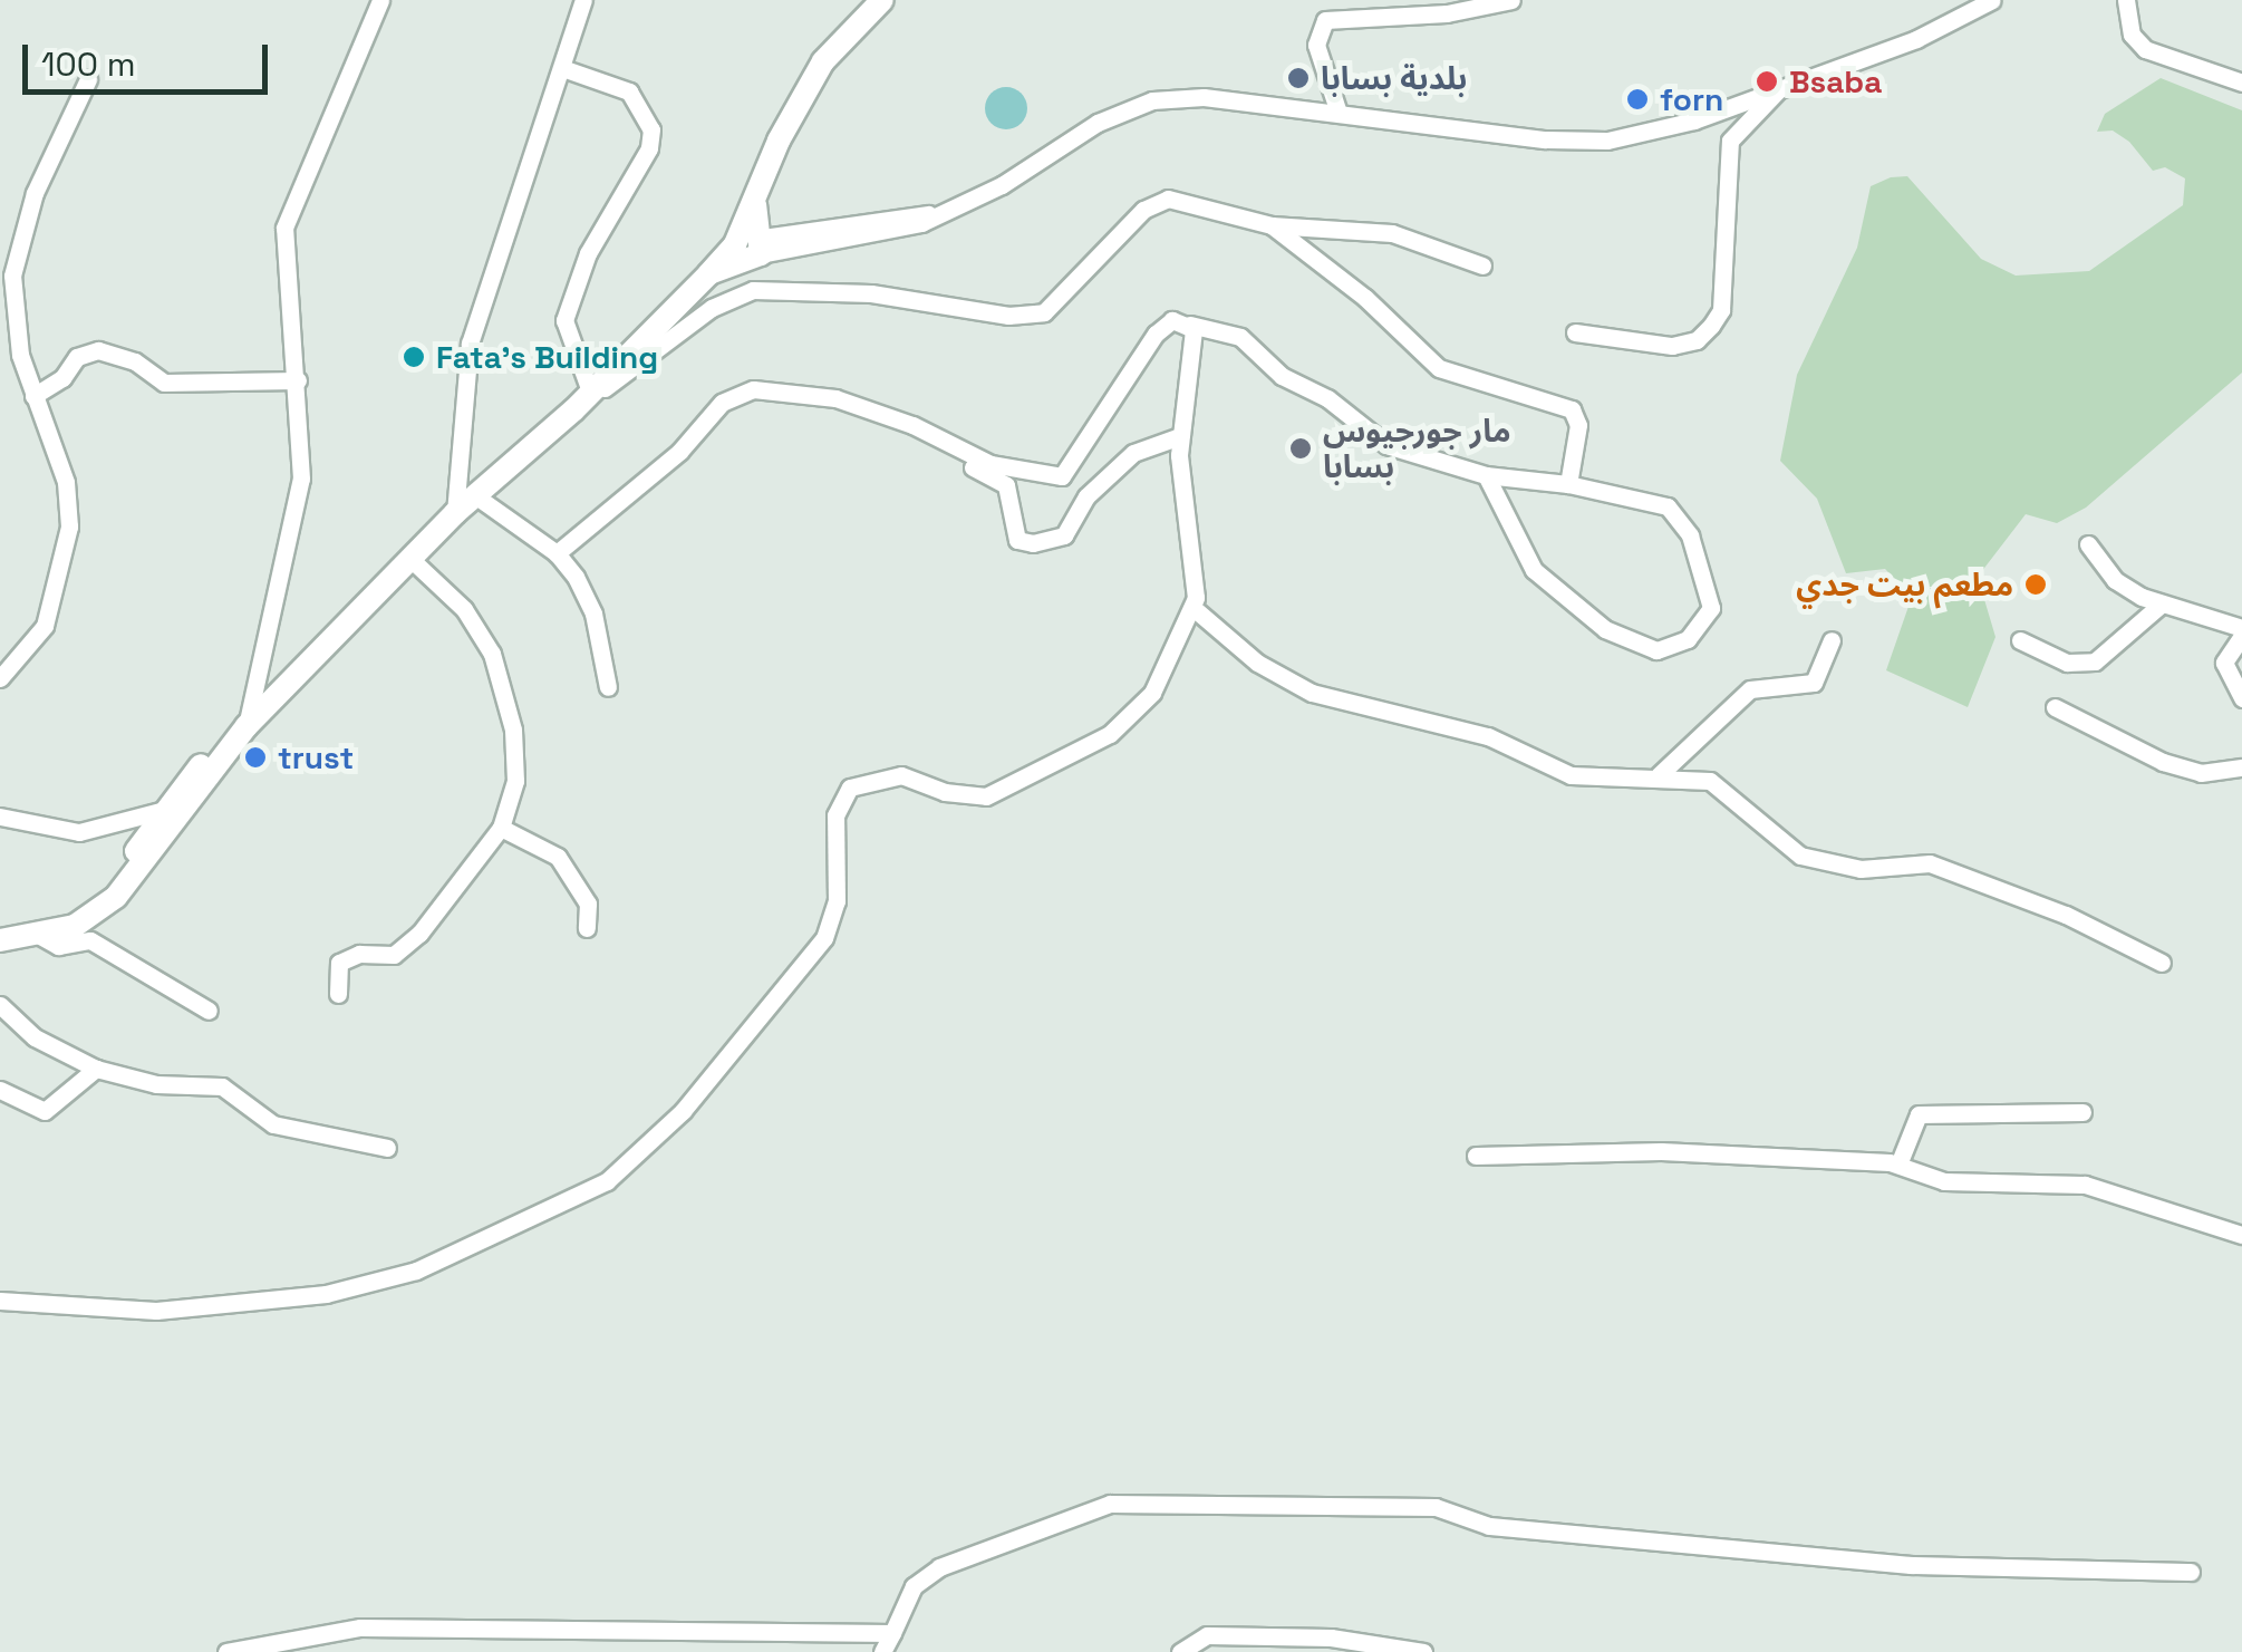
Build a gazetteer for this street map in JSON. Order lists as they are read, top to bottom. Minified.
{"places":["بلدية بسابا","Bsaba","forn","Fata's Building","مار جورجيوس بسابا","مطعم بيت جدي","trust"],"scale_bar":"100 m"}
